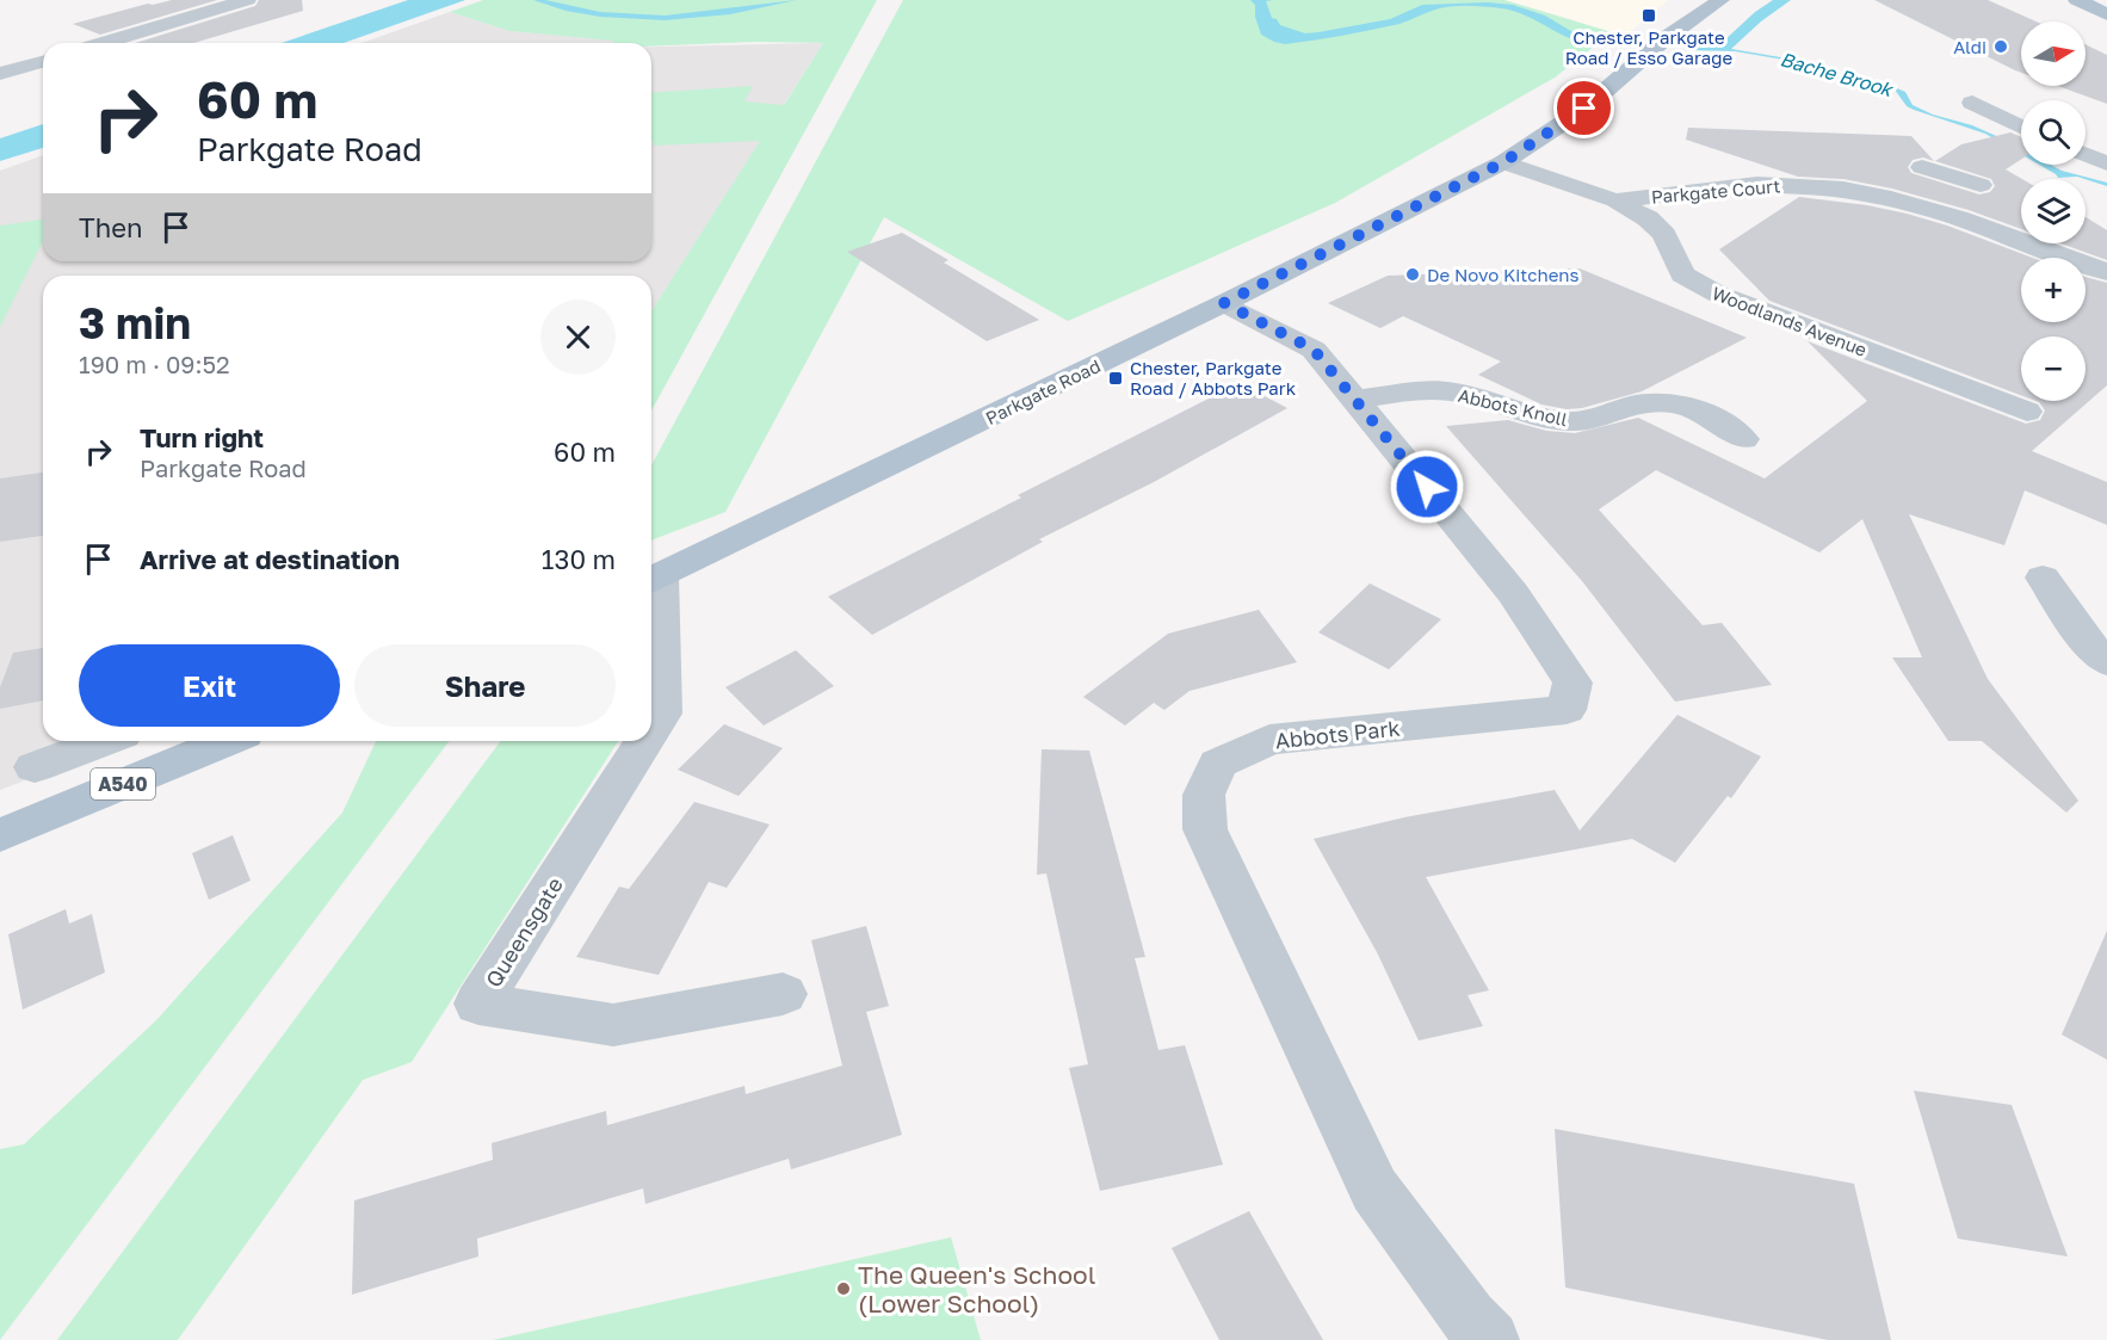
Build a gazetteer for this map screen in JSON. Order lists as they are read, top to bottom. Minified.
{"streets":{"main road":["Parkgate Road","A540"],"street":["Parkgate Court","Woodlands Avenue","Abbots Knoll","Abbots Park","Queensgate"]},"crossings":[["Parkgate Court","Woodlands Avenue"],["Woodlands Avenue","Parkgate Road"],["Parkgate Road","Abbots Park"],["Parkgate Road","Queensgate"],["Abbots Knoll","Abbots Park"]],"water":["Bache Brook"],"places":{"transit":["Chester, Parkgate Road / Esso Garage","Chester, Parkgate Road / Abbots Park"],"other":["Aldi","De Novo Kitchens","The Queen's School (Lower School)"]},"north":"right","page":{"map_buttons":["+","−"],"turn":["60 m","Parkgate Road"],"then":"Then","heading":["3 min","190 m · 09:52"],"list":[{"name":"Turn right","note":"Parkgate Road","value":"60 m"},{"name":"Arrive at destination","value":"130 m"}],"buttons":["Exit","Share"]}}
